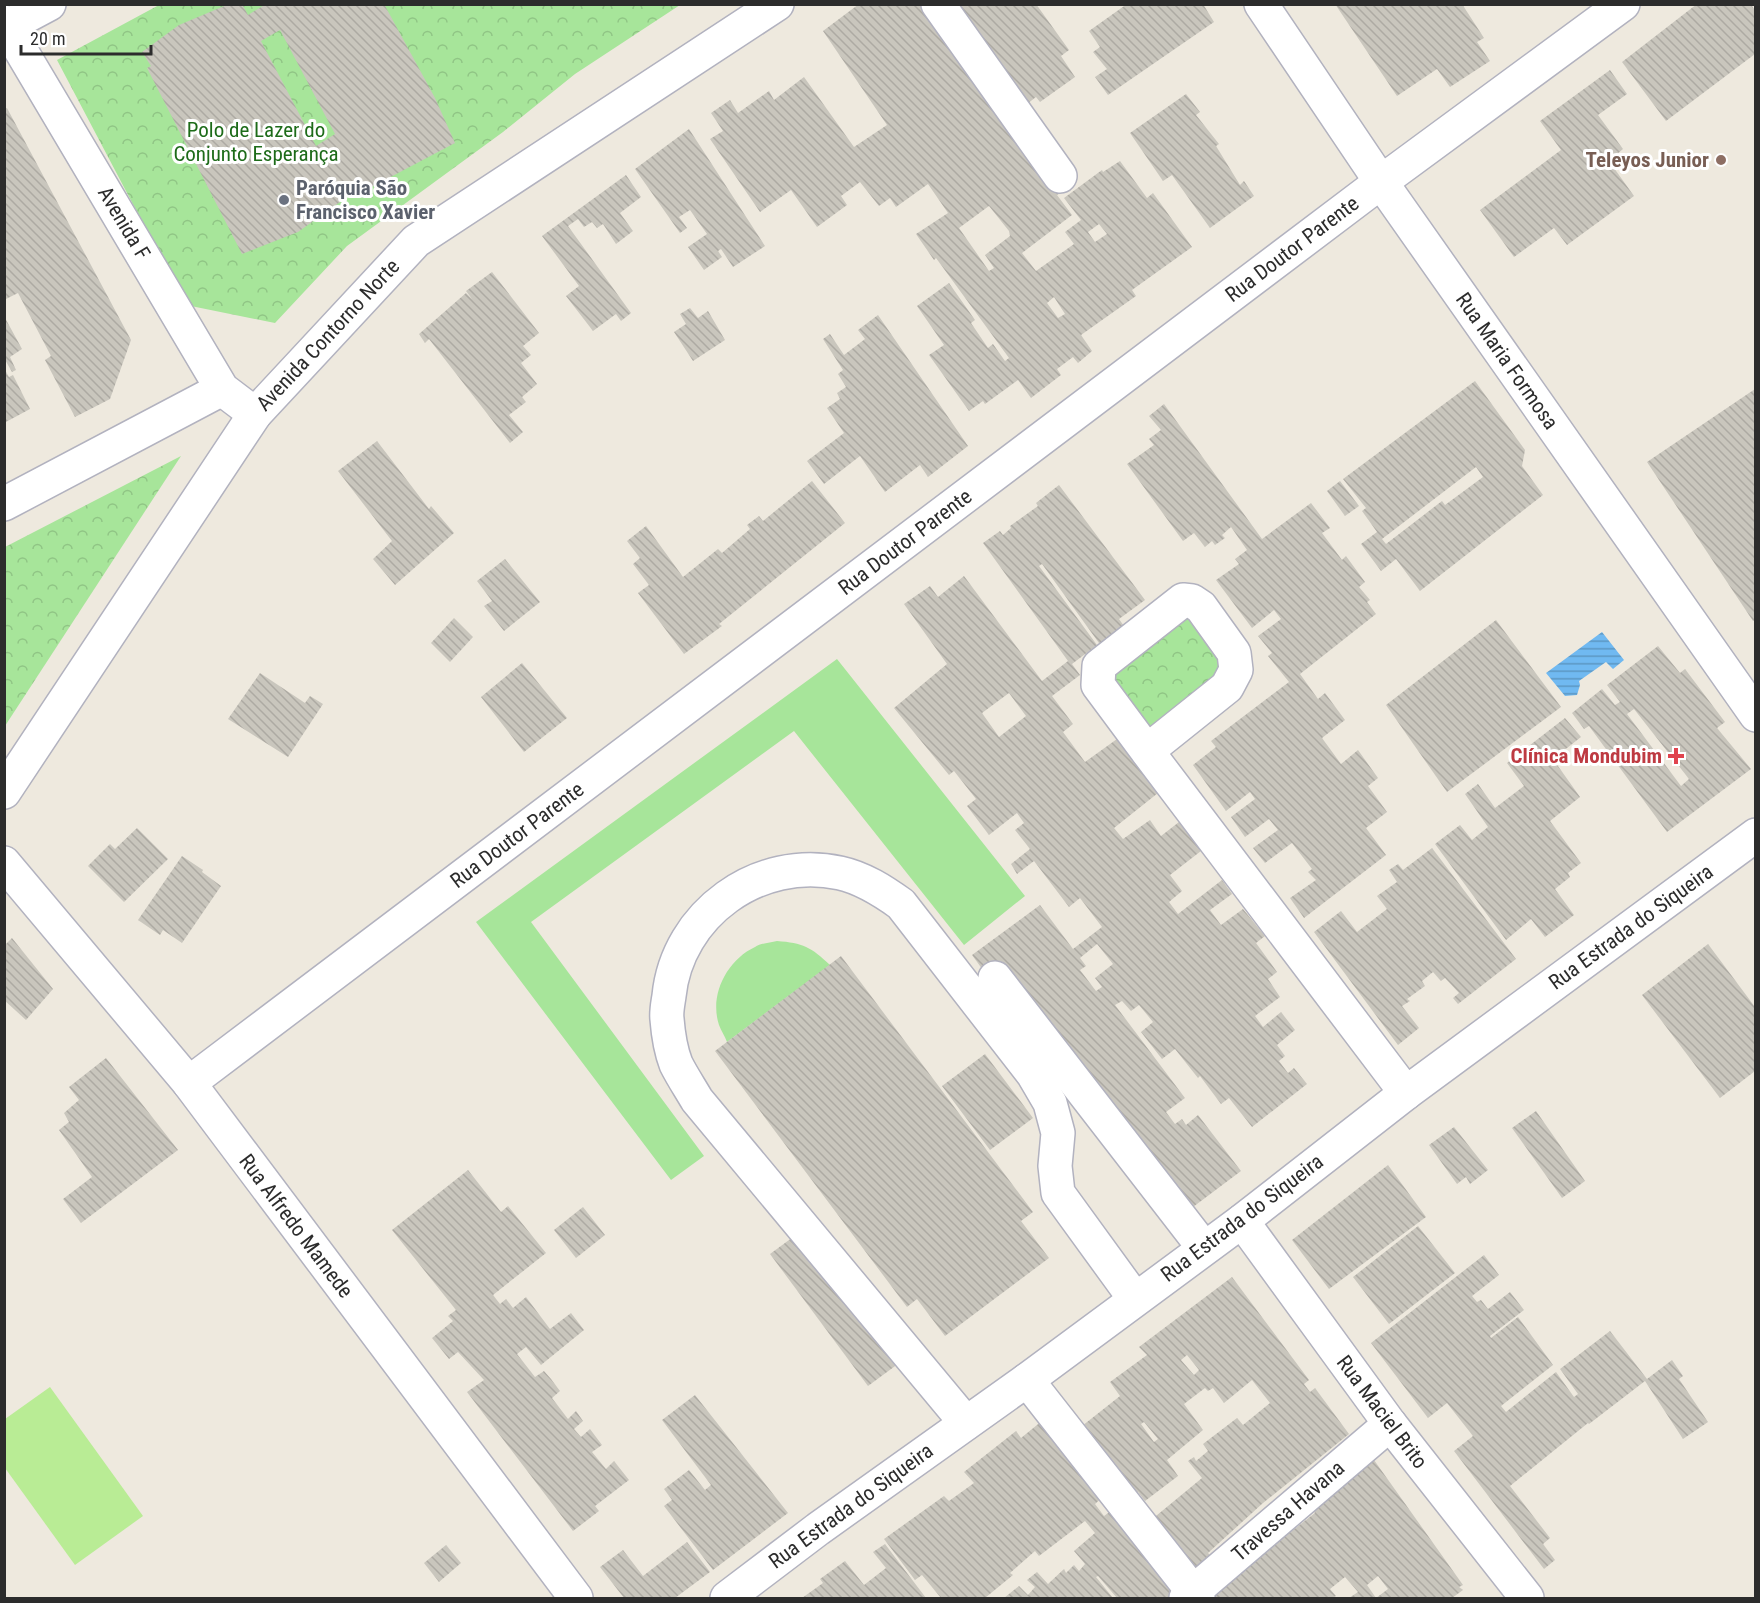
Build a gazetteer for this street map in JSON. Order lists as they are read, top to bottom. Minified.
{"streets":{"street":["Avenida F","Rua Doutor Parente","Avenida Contorno Norte","Rua Maria Formosa","Rua Estrada do Siqueira","Rua Alfredo Mamede","Rua Maciel Brito","Travessa Havana"]},"crossings":[["Avenida F","Avenida Contorno Norte"],["Rua Doutor Parente","Rua Maria Formosa"],["Rua Doutor Parente","Rua Alfredo Mamede"],["Rua Estrada do Siqueira","Rua Maciel Brito"],["Rua Maciel Brito","Travessa Havana"]],"parks":["Polo de Lazer do Conjunto Esperança"],"places":{"other":["Teleyos Junior","Paróquia São Francisco Xavier"],"health":["Clínica Mondubim"]},"scale_bar":"20 m"}
